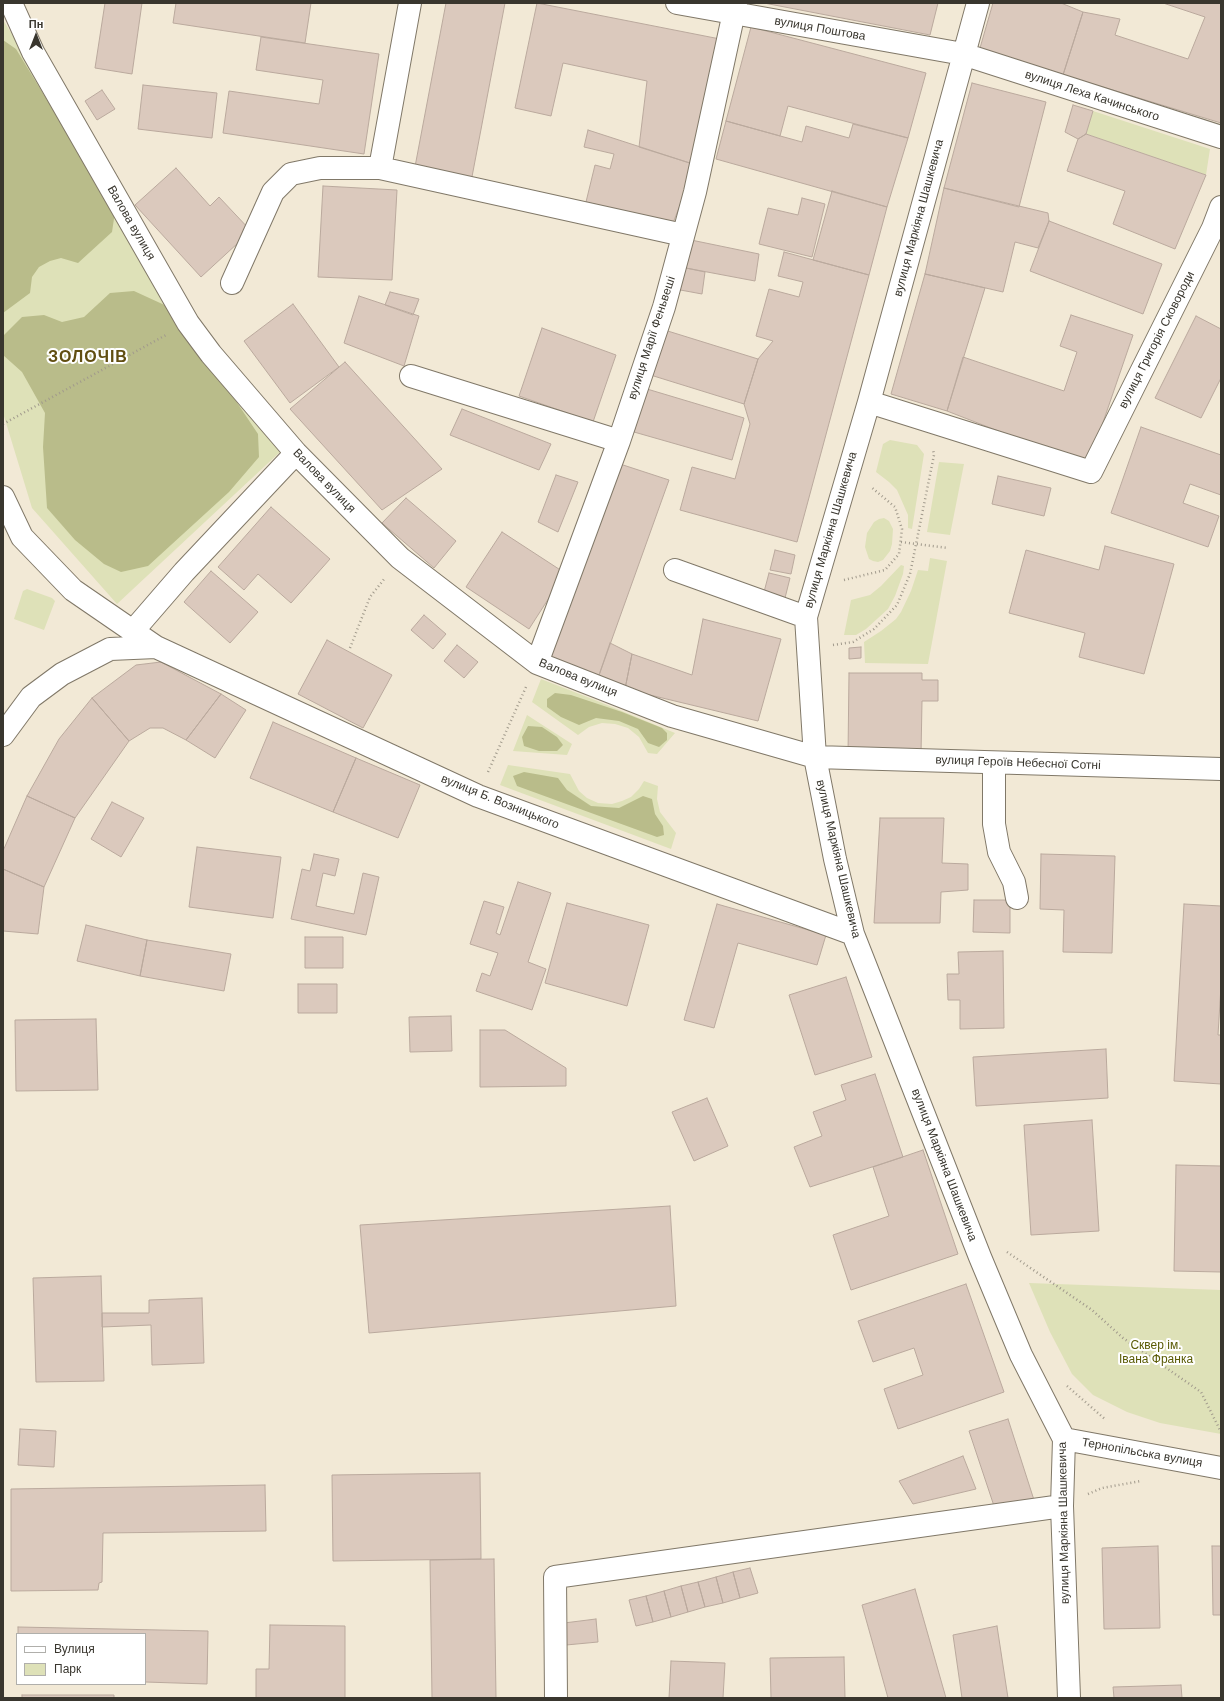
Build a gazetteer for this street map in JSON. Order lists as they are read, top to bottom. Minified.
{"streets":{"street":["вулиця Поштова","вулиця Леха Качинського","вулиця Маркіяна Шашкевича","Валова вулиця","вулиця Марії Феньвеші","вулиця Григорія Сковороди","вулиця Героїв Небесної Сотні","вулиця Б. Возницького","Тернопільська вулиця"]},"crossings":[["вулиця Поштова","вулиця Леха Качинського"],["вулиця Поштова","вулиця Маркіяна Шашкевича"],["вулиця Поштова","вулиця Марії Феньвеші"],["вулиця Леха Качинського","вулиця Маркіяна Шашкевича"],["вулиця Маркіяна Шашкевича","Валова вулиця"],["вулиця Маркіяна Шашкевича","вулиця Григорія Сковороди"],["вулиця Маркіяна Шашкевича","вулиця Героїв Небесної Сотні"],["вулиця Маркіяна Шашкевича","вулиця Б. Возницького"],["вулиця Маркіяна Шашкевича","Тернопільська вулиця"],["Валова вулиця","вулиця Марії Феньвеші"],["Валова вулиця","вулиця Героїв Небесної Сотні"]],"districts":["ЗОЛОЧІВ"],"parks":["Сквер ім. Івана Франка"],"legend":["Вулиця","Парк"],"north":"top"}
